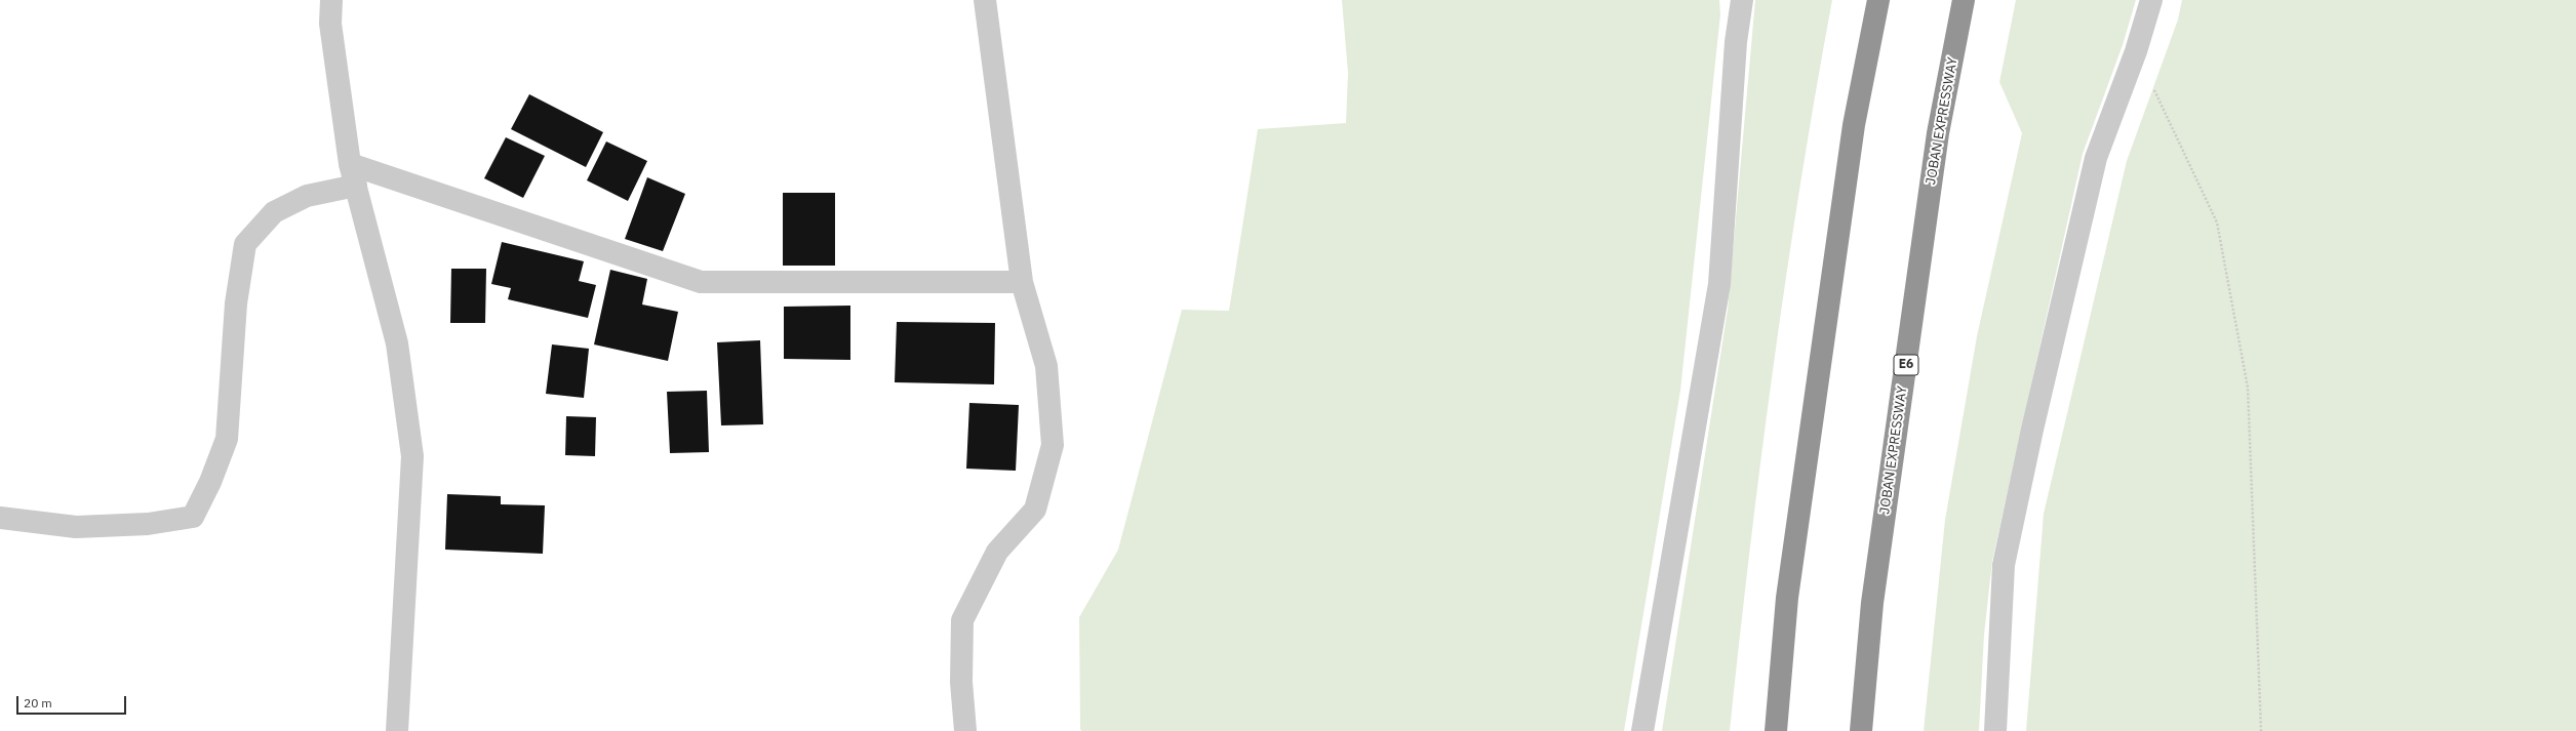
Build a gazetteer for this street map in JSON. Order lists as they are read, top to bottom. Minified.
{"streets":{"highway":["JOBAN EXPRESSWAY","E6"]},"scale_bar":"20 m"}
